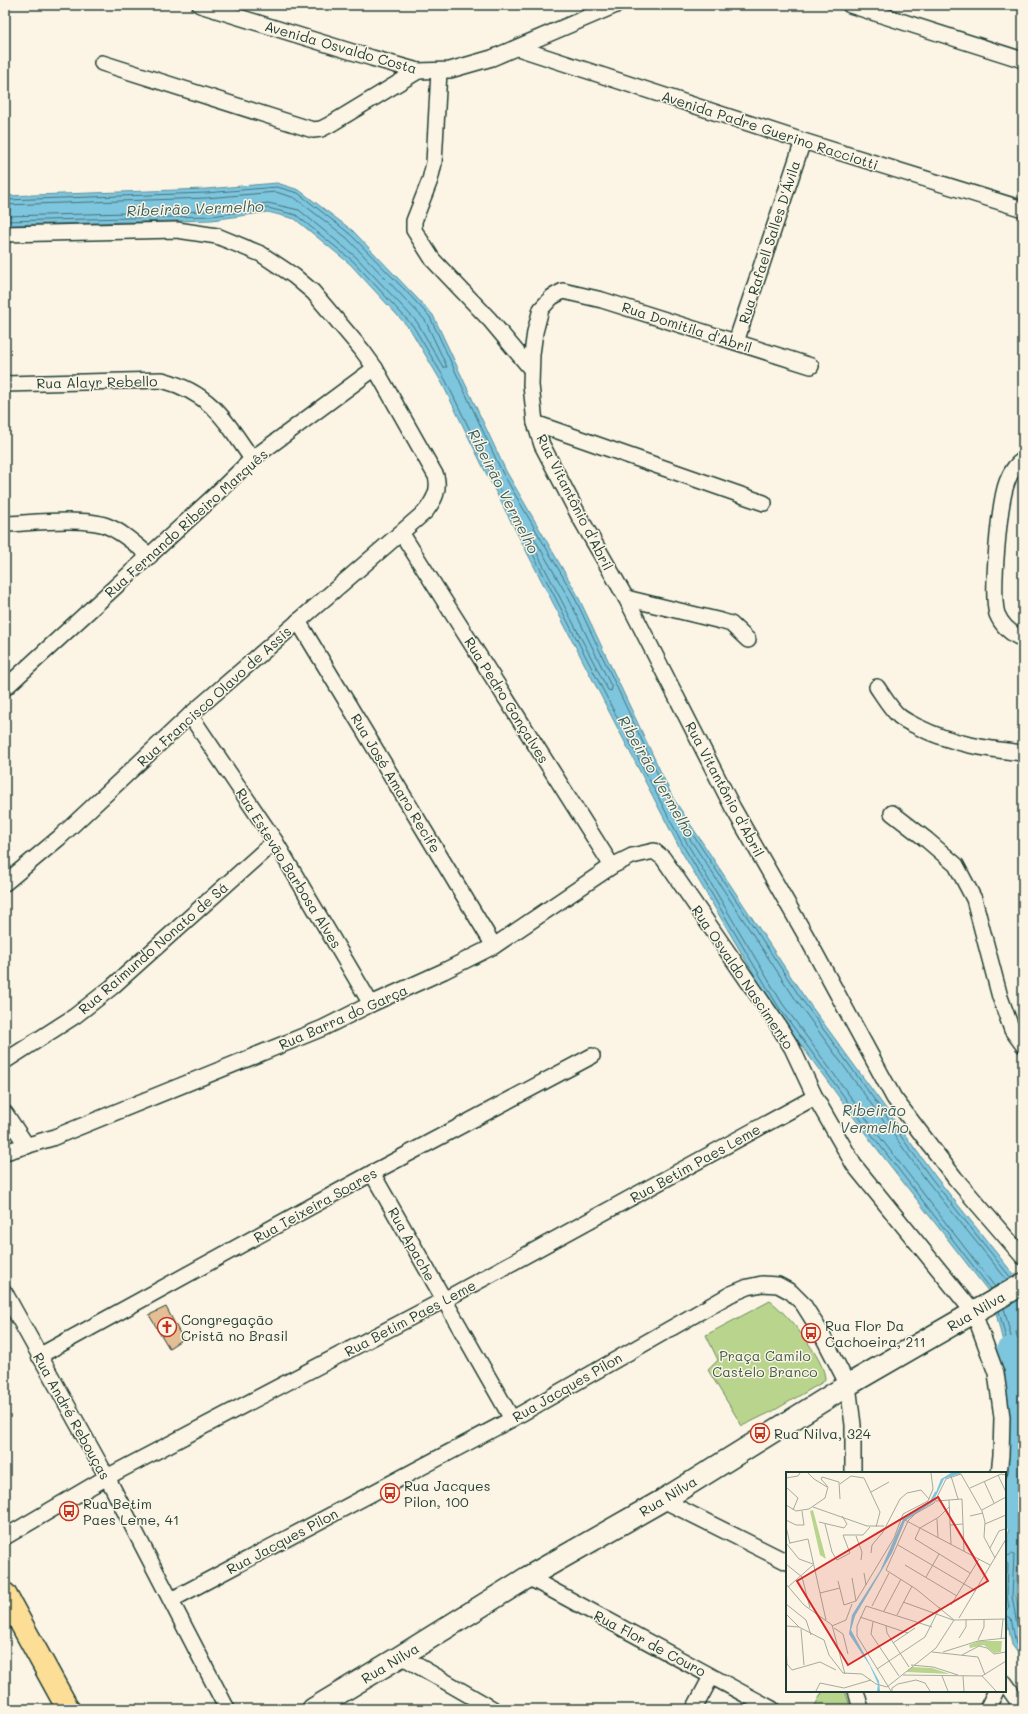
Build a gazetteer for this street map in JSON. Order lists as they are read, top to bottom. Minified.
{"streets":{"street":["Avenida Osvaldo Costa","Avenida Padre Guerino Racciotti","Rua Rafaell Salles D'Ávila","Rua Domitila d'Abril","Rua Alayr Rebello","Rua Vitantônio d'Abril","Rua Fernando Ribeiro Marquês","Rua Francisco Olavo de Assis","Rua Pedro Gonçalves","Rua José Amaro Recife","Rua Estevão Barbosa Alves","Rua Raimundo Nonato de Sá","Rua Osvaldo Nascimento","Rua Barra do Garça","Rua Betim Paes Leme","Rua Teixeira Soares","Rua Apache","Rua Nilva","Rua Jacques Pilon","Rua André Rebouças","Rua Flor de Couro"]},"crossings":[["Avenida Osvaldo Costa","Avenida Padre Guerino Racciotti"],["Avenida Padre Guerino Racciotti","Rua Rafaell Salles D'Ávila"],["Rua Rafaell Salles D'Ávila","Rua Domitila d'Abril"],["Rua Domitila d'Abril","Rua Vitantônio d'Abril"],["Rua Alayr Rebello","Rua Fernando Ribeiro Marquês"],["Rua Fernando Ribeiro Marquês","Rua Francisco Olavo de Assis"],["Rua Francisco Olavo de Assis","Rua Pedro Gonçalves"],["Rua Francisco Olavo de Assis","Rua José Amaro Recife"],["Rua Francisco Olavo de Assis","Rua Estevão Barbosa Alves"],["Rua Pedro Gonçalves","Rua Barra do Garça"],["Rua José Amaro Recife","Rua Barra do Garça"],["Rua Estevão Barbosa Alves","Rua Raimundo Nonato de Sá"],["Rua Estevão Barbosa Alves","Rua Barra do Garça"],["Rua Osvaldo Nascimento","Rua Barra do Garça"],["Rua Osvaldo Nascimento","Rua Betim Paes Leme"],["Rua Osvaldo Nascimento","Rua Nilva"],["Rua Betim Paes Leme","Rua Apache"],["Rua Betim Paes Leme","Rua André Rebouças"],["Rua Teixeira Soares","Rua Apache"],["Rua Teixeira Soares","Rua André Rebouças"],["Rua Apache","Rua Jacques Pilon"],["Rua Nilva","Rua Jacques Pilon"],["Rua Nilva","Rua Flor de Couro"],["Rua Jacques Pilon","Rua André Rebouças"]],"water":["Ribeirão Vermelho"],"parks":["Praça Camilo Castelo Branco"],"places":{"church":["Congregação Cristã no Brasil"],"bus stop":["Rua Flor Da Cachoeira, 211","Rua Nilva, 324","Rua Jacques Pilon, 100","Rua Betim Paes Leme, 41"]}}
